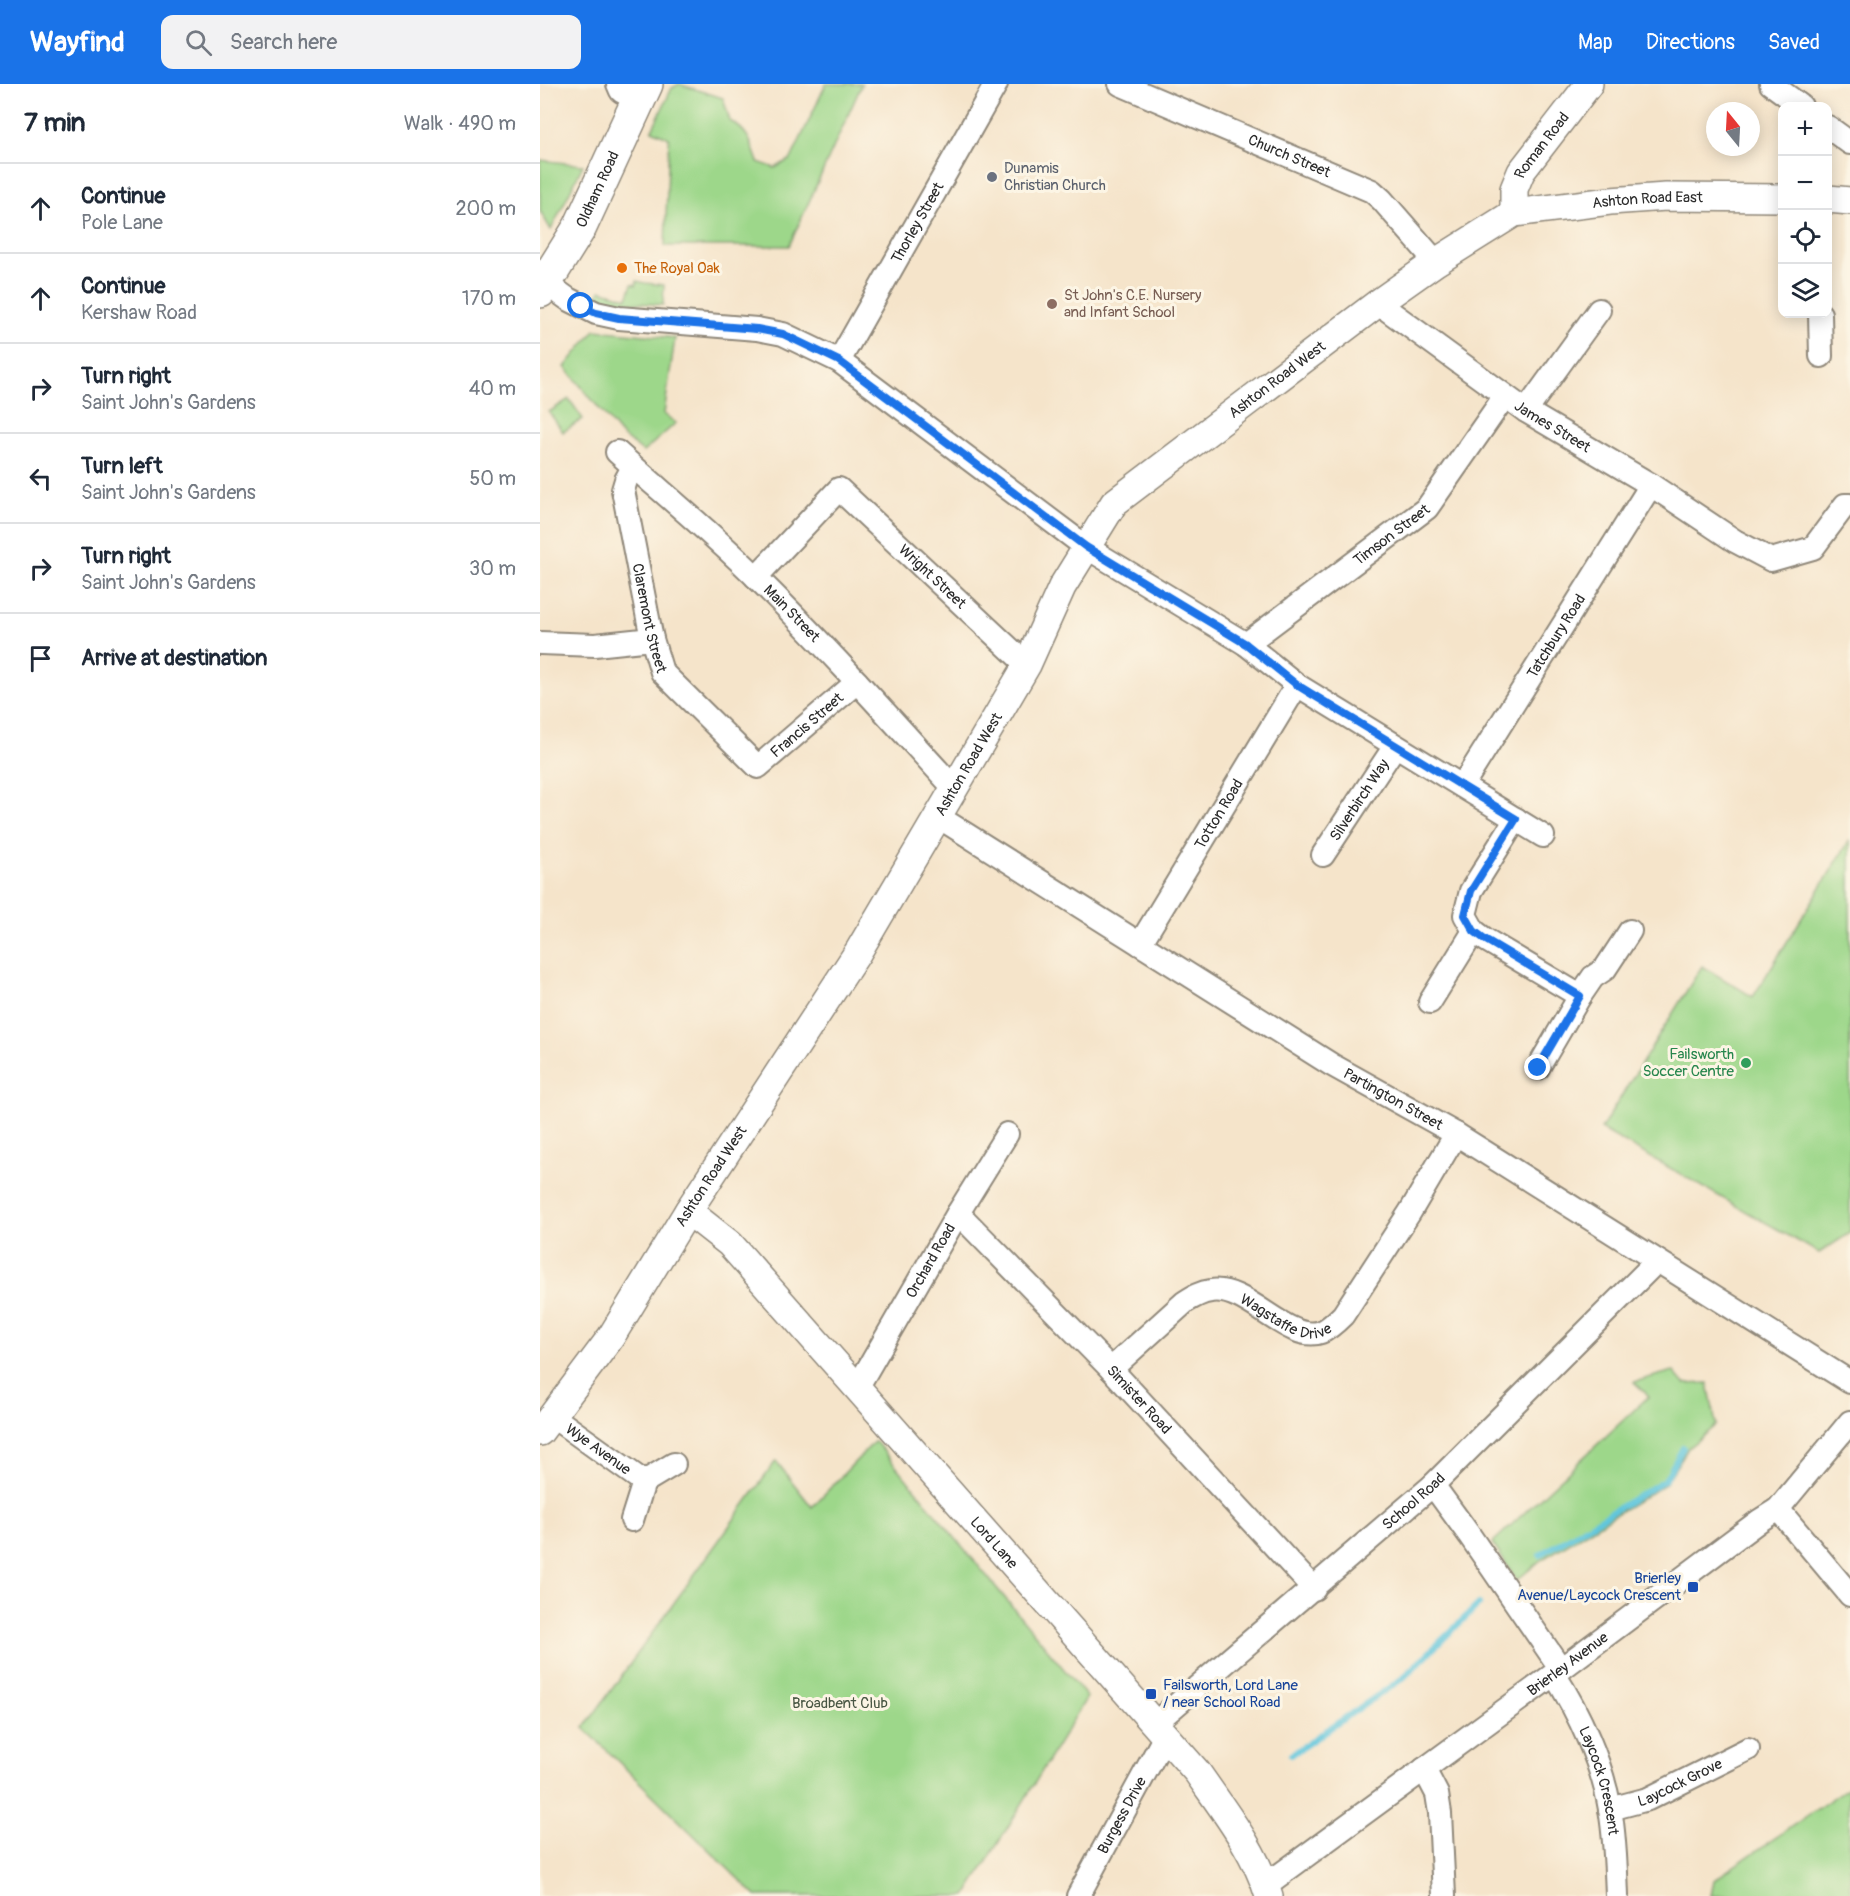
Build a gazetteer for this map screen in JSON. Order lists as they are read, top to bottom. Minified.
{"streets":{"highway":["Oldham Road"],"street":["Roman Road","Church Street","Ashton Road East","Thorley Street","Ashton Road West","James Street","Timson Street","Wright Street","Main Street","Claremont Street","Tatchbury Road","Francis Street","Silverbirch Way","Totton Road","Partington Street","Orchard Road","Wagstaffe Drive","Simister Road","Wye Avenue","School Road","Lord Lane","Brierley Avenue","Laycock Crescent","Laycock Grove","Burgess Drive"]},"crossings":[["Roman Road","Ashton Road East"],["Roman Road","Ashton Road West"],["Church Street","Ashton Road West"],["Ashton Road East","Ashton Road West"],["Ashton Road West","James Street"],["Ashton Road West","Wright Street"],["Ashton Road West","Main Street"],["Ashton Road West","Partington Street"],["Ashton Road West","Wye Avenue"],["Ashton Road West","Lord Lane"],["James Street","Timson Street"],["James Street","Tatchbury Road"],["Wright Street","Main Street"],["Main Street","Claremont Street"],["Main Street","Francis Street"],["Claremont Street","Francis Street"],["Totton Road","Partington Street"],["Partington Street","Wagstaffe Drive"],["Partington Street","School Road"],["Orchard Road","Simister Road"],["Orchard Road","Lord Lane"],["Wagstaffe Drive","Simister Road"],["Simister Road","School Road"],["School Road","Lord Lane"],["School Road","Laycock Crescent"],["School Road","Burgess Drive"],["Lord Lane","Brierley Avenue"],["Lord Lane","Burgess Drive"],["Brierley Avenue","Laycock Crescent"],["Laycock Crescent","Laycock Grove"]],"parks":["Broadbent Club"],"places":{"other":["Dunamis Christian Church","The Royal Oak","St John's C.E. Nursery and Infant School","Failsworth Soccer Centre"],"transit":["Brierley Avenue/Laycock Crescent","Failsworth, Lord Lane / near School Road"]},"north":"top","page":{"header":"Wayfind","search":"Search here","nav":["Map","Directions","Saved"],"heading":["7 min","Walk · 490 m"],"map_buttons":["+","−"],"list":[["Continue","Pole Lane","200 m"],["Continue","Kershaw Road","170 m"],["Turn right","Saint John's Gardens","40 m"],["Turn left","Saint John's Gardens","50 m"],["Turn right","Saint John's Gardens","30 m"],"Arrive at destination"]}}
